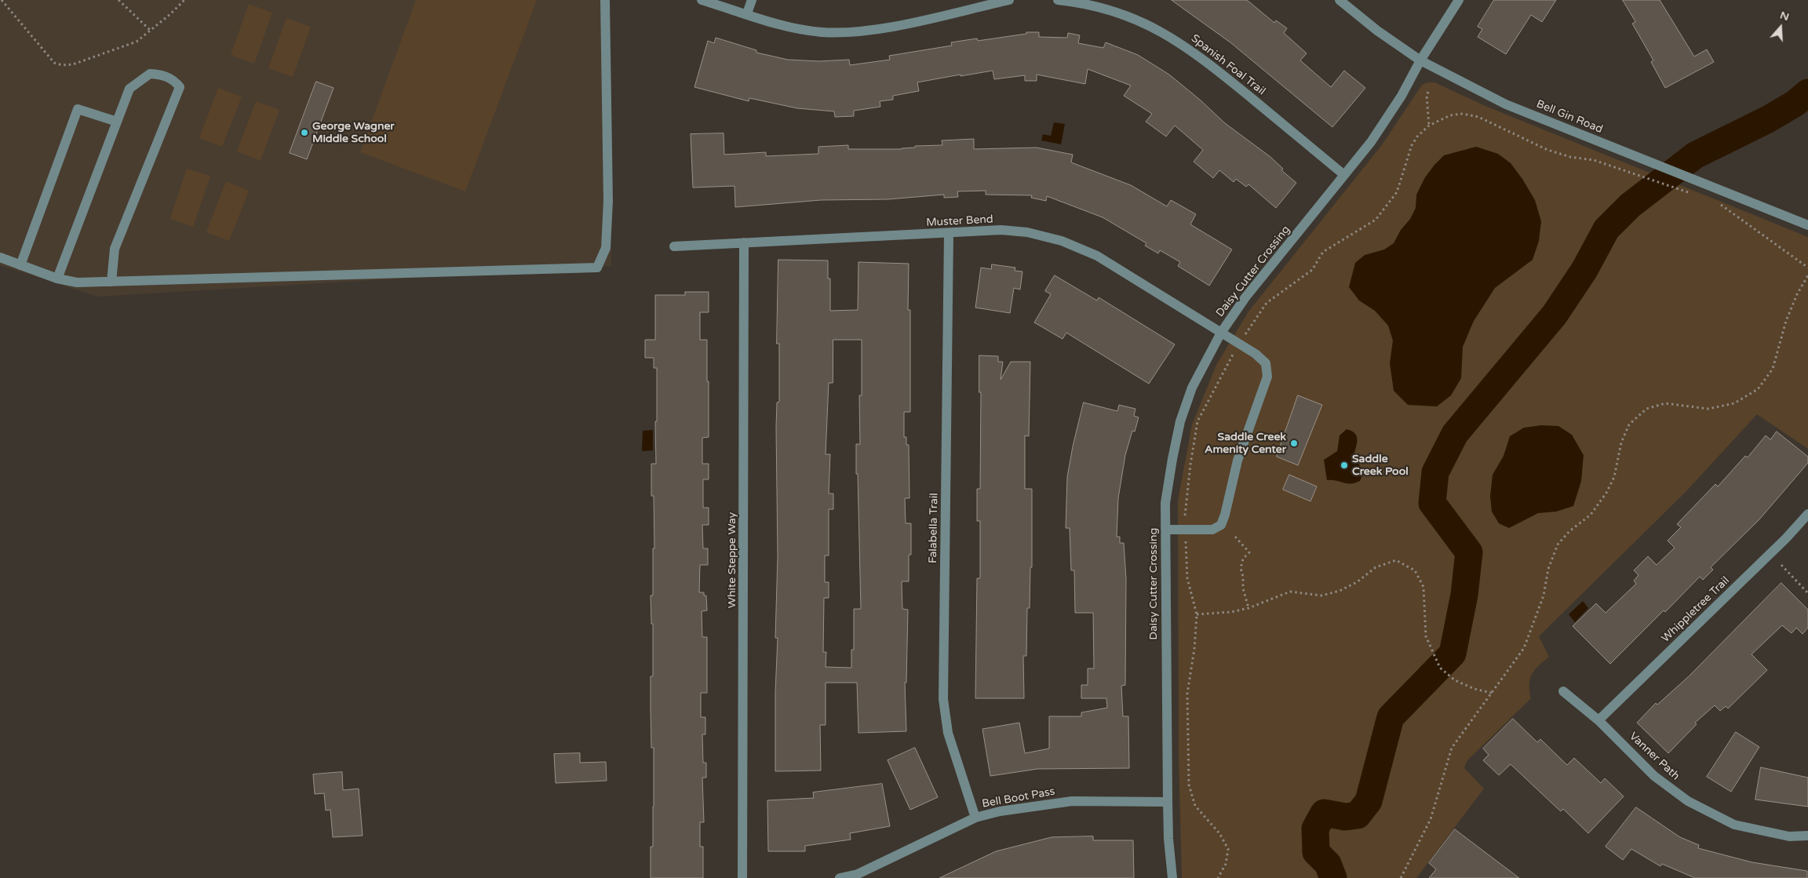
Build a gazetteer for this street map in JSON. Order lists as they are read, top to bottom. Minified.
{"streets":{"street":["Spanish Foal Trail","Bell Gin Road","Muster Bend","Daisy Cutter Crossing","Falabella Trail","White Steppe Way","Whippletree Trail","Vanner Path","Bell Boot Pass"]},"crossings":[["Spanish Foal Trail","Daisy Cutter Crossing"],["Bell Gin Road","Daisy Cutter Crossing"],["Muster Bend","Daisy Cutter Crossing"],["Muster Bend","Falabella Trail"],["Muster Bend","White Steppe Way"],["Daisy Cutter Crossing","Bell Boot Pass"],["Falabella Trail","Bell Boot Pass"],["Whippletree Trail","Vanner Path"]],"places":["George Wagner Middle School","Saddle Creek Amenity Center","Saddle Creek Pool"],"north":"top"}
